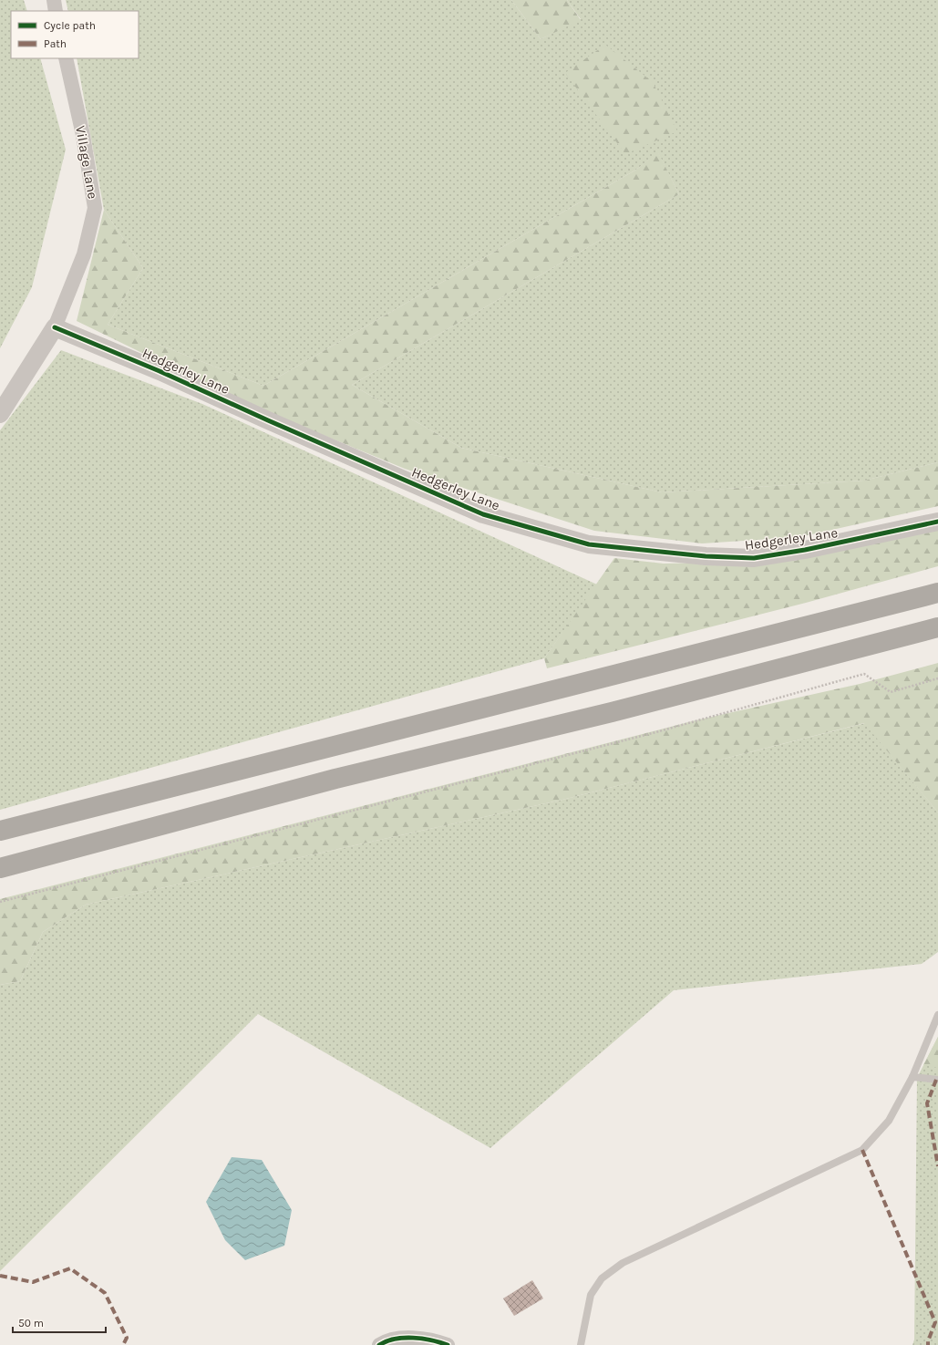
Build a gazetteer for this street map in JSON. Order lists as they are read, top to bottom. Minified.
{"streets":{"street":["Village Lane","Hedgerley Lane"]},"crossings":[["Village Lane","Hedgerley Lane"]],"legend":["Cycle path","Path"],"scale_bar":"50 m"}
